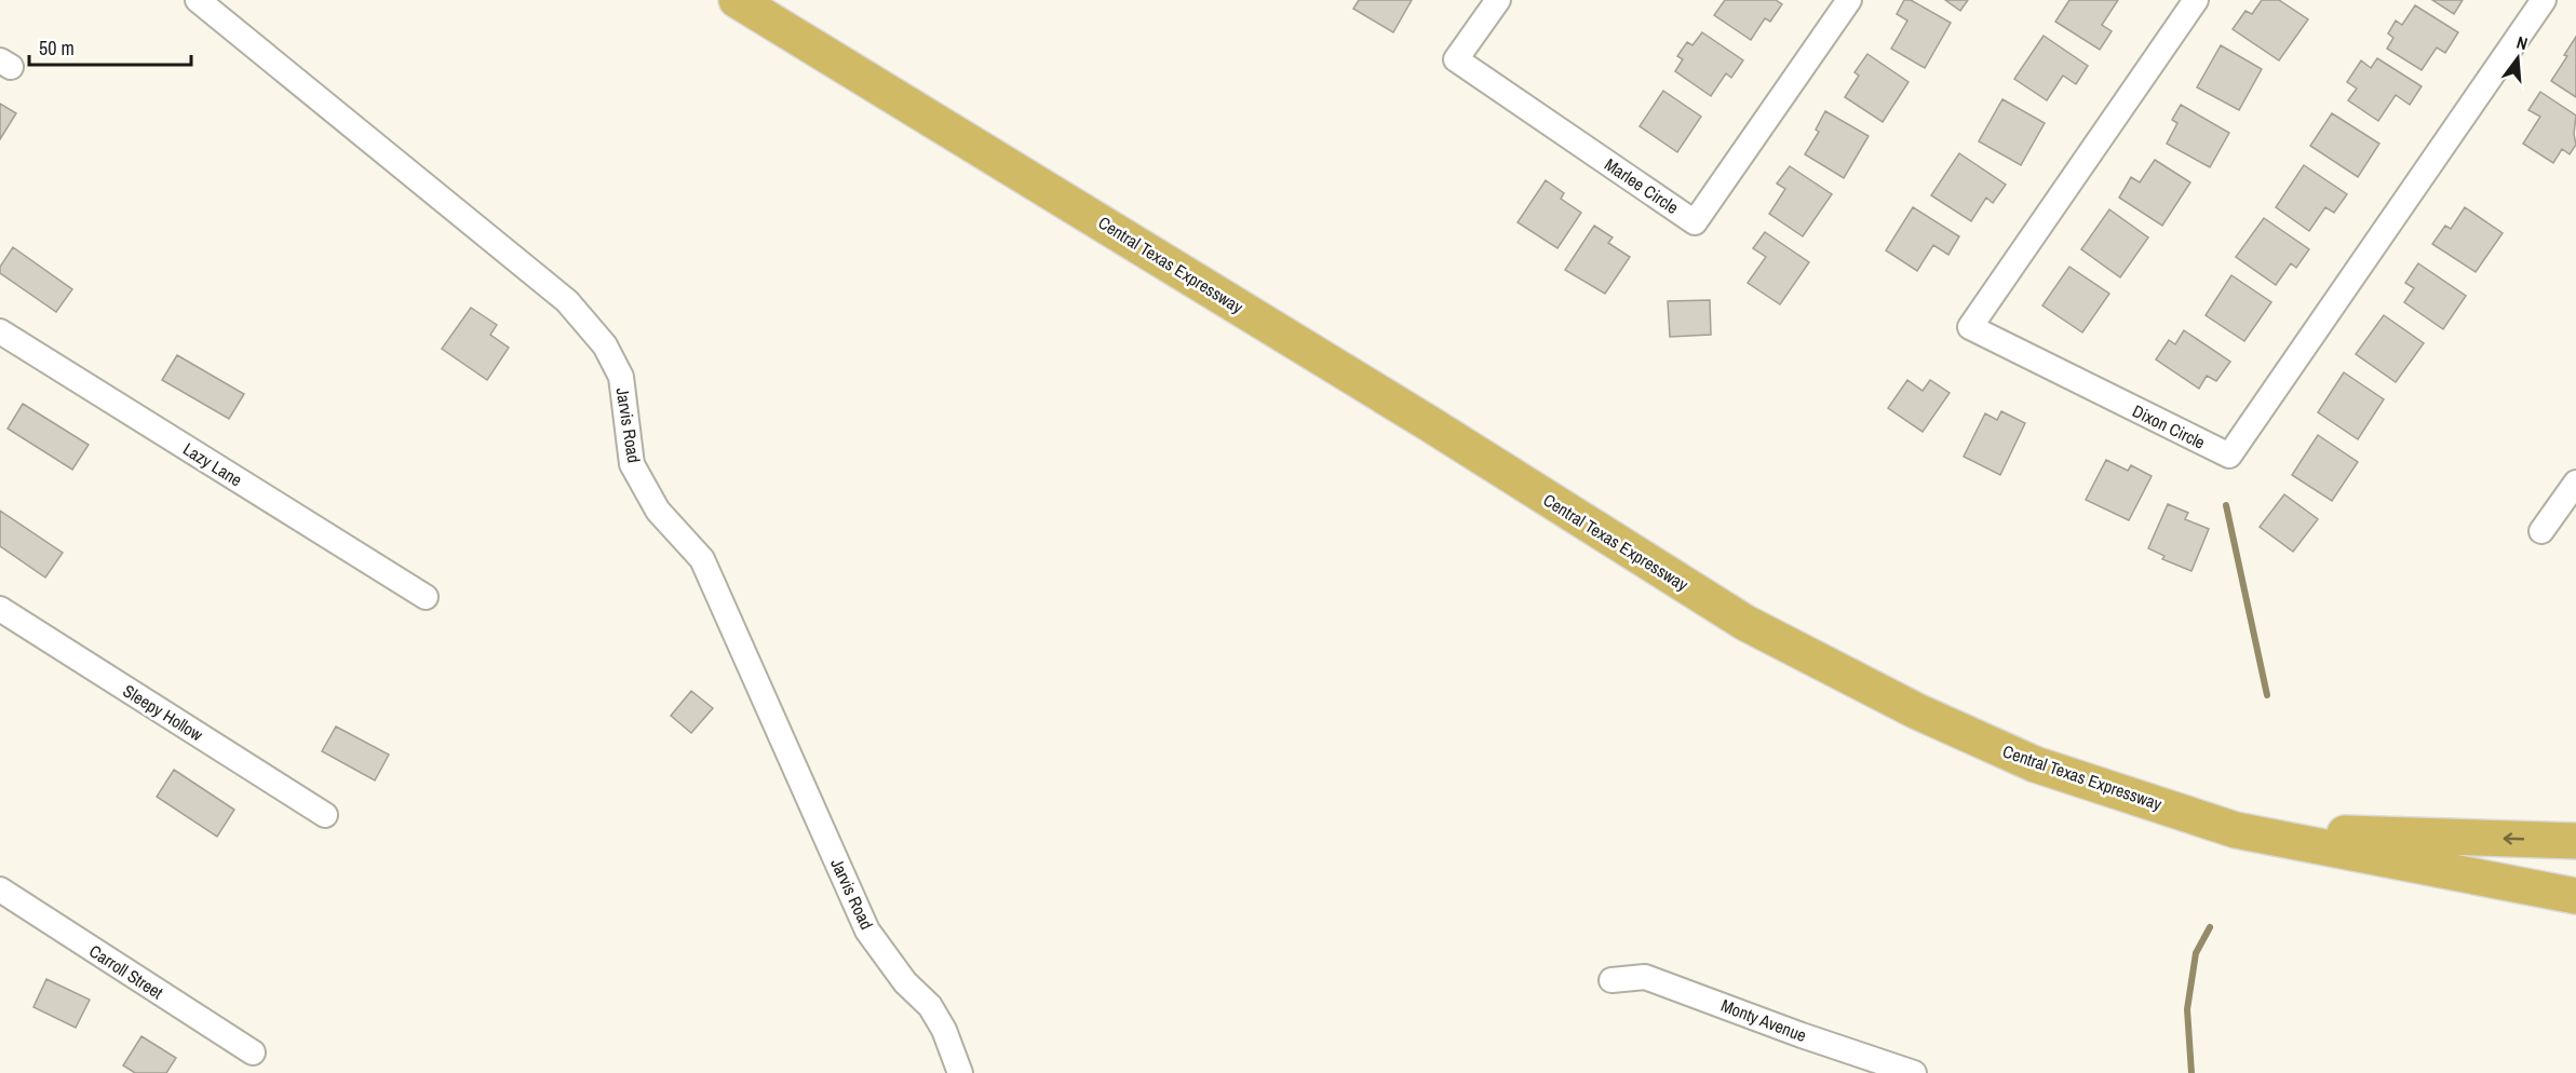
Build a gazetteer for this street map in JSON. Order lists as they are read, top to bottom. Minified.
{"streets":{"highway":["Central Texas Expressway"],"street":["Marlee Circle","Jarvis Road","Dixon Circle","Lazy Lane","Sleepy Hollow","Carroll Street","Monty Avenue"]},"scale_bar":"50 m","north":"top"}
